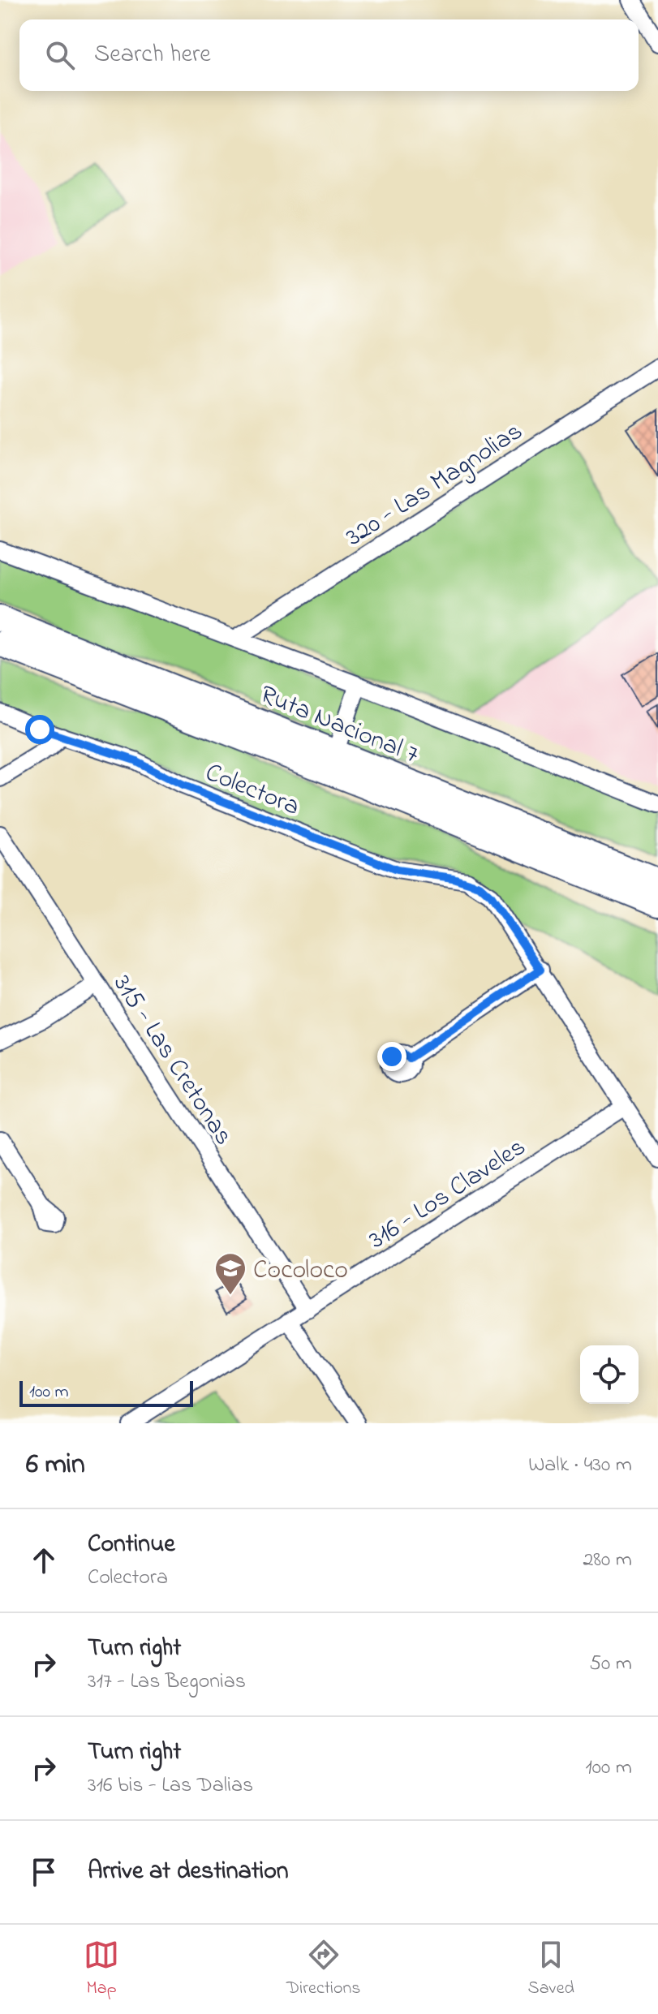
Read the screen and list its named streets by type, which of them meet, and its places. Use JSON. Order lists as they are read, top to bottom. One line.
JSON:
{"streets":{"highway":["Ruta Nacional 7"],"street":["320 - Las Magnolias","Colectora","315 - Las Cretonas","316 - Los Claveles"]},"crossings":[["315 - Las Cretonas","316 - Los Claveles"]],"places":{"school or university":["Cocoloco"]},"scale_bar":"100 m","page":{"search":"Search here","scale":"100 m","heading":["6 min","Walk · 430 m"],"list":[["Continue","Colectora","280 m"],["Turn right","317 - Las Begonias","50 m"],["Turn right","316 bis - Las Dalias","100 m"],"Arrive at destination"],"nav":["Map","Directions","Saved"]}}
